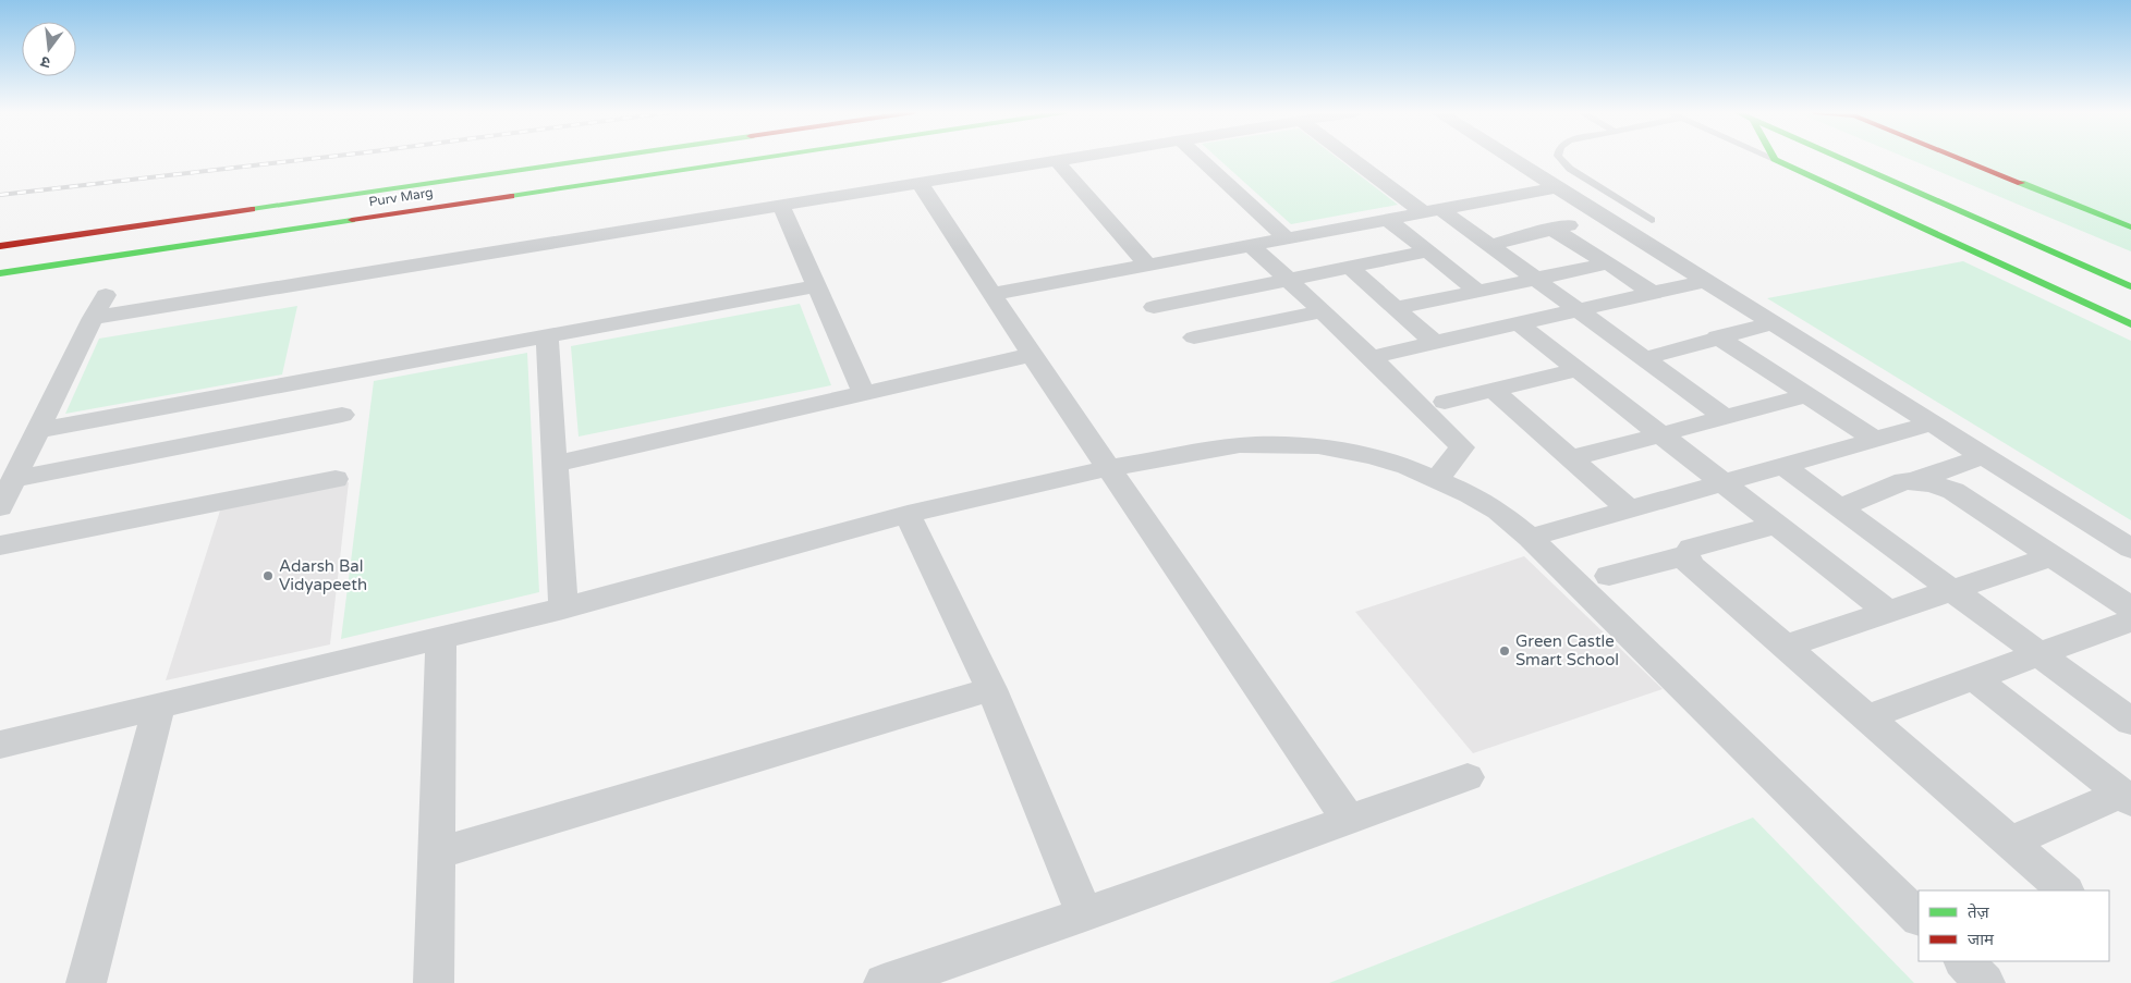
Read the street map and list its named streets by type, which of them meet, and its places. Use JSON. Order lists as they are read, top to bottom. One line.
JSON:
{"streets":{"main road":["Purv Marg"]},"places":["Adarsh Bal Vidyapeeth","Green Castle Smart School"],"legend":["तेज़","जाम"],"north":"bottom"}
